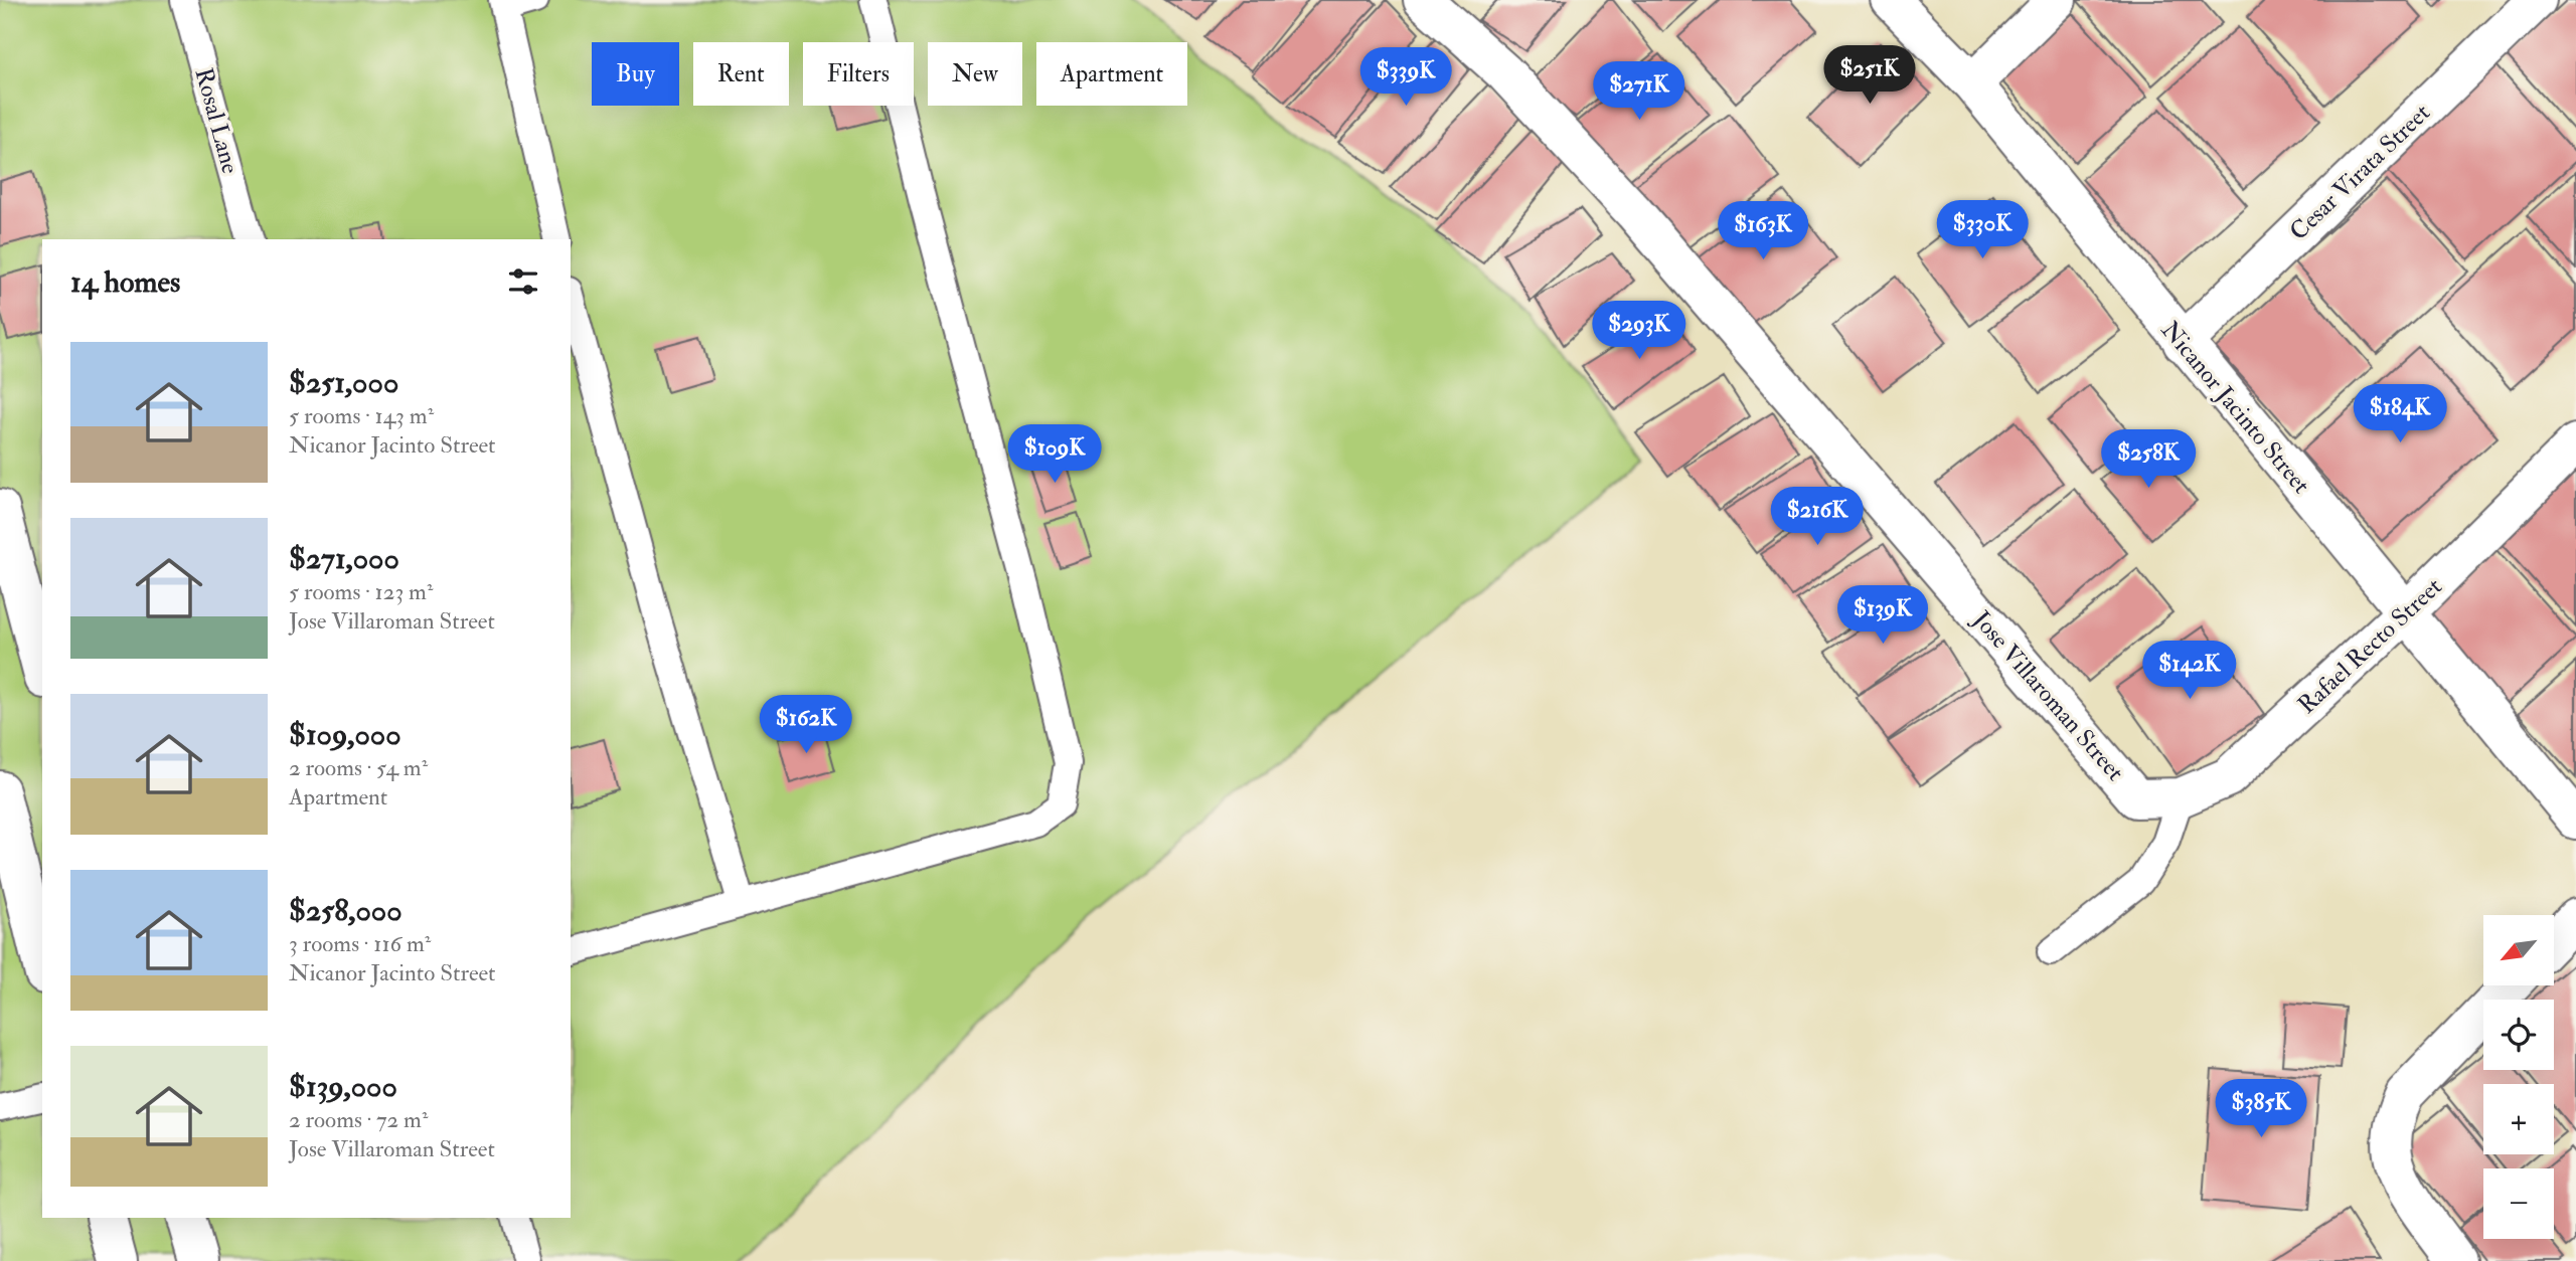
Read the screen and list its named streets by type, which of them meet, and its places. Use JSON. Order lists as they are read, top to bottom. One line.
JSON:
{"streets":{"street":["Cesar Virata Street","Nicanor Jacinto Street","Rafael Recto Street","Jose Villaroman Street"],"lane":["Rosal Lane"]},"crossings":[["Cesar Virata Street","Nicanor Jacinto Street"],["Nicanor Jacinto Street","Rafael Recto Street"],["Rafael Recto Street","Jose Villaroman Street"]],"north":"bottom left","page":{"chip":["Buy","Rent","Filters","New","Apartment"],"price":["$251K","$339K","$271K","$330K","$163K","$293K","$184K","$109K","$258K","$216K","$139K","$142K","$162K","$385K"],"heading":"14 homes","list":[{"name":"$251,000","note":"5 rooms · 143 m² · Nicanor Jacinto Street"},{"name":"$271,000","note":"5 rooms · 123 m² · Jose Villaroman Street"},{"name":"$109,000","note":"2 rooms · 54 m² · Apartment"},{"name":"$258,000","note":"3 rooms · 116 m² · Nicanor Jacinto Street"},{"name":"$139,000","note":"2 rooms · 72 m² · Jose Villaroman Street"}],"map_buttons":["+","−"]}}
